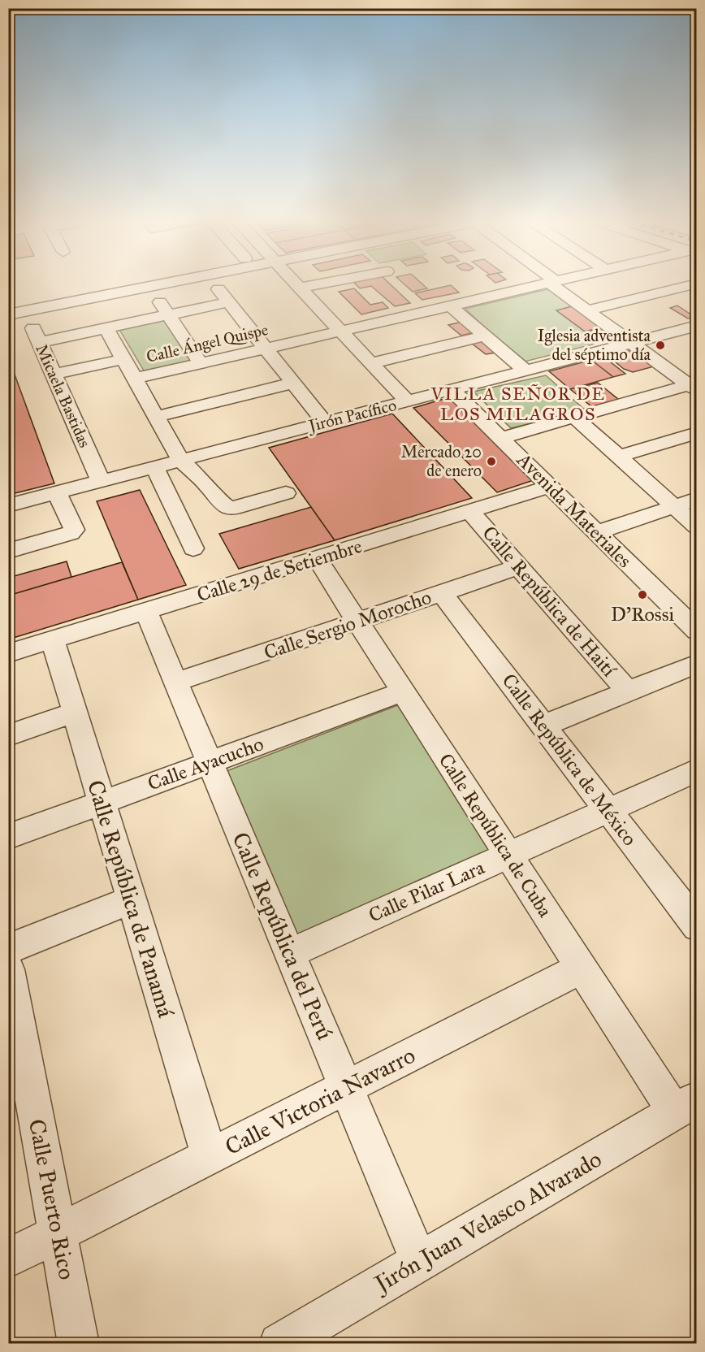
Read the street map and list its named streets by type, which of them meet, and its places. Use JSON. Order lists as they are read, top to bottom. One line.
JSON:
{"streets":{"street":["Calle Ángel Quispe","Micaela Bastidas","Jirón Pacífico","Avenida Materiales","Calle 29 de Setiembre","Calle República de Haití","Calle Sergio Morocho","Calle República de México","Calle Ayacucho","Calle República de Cuba","Calle Pilar Lara","Calle República de Panamá","Calle República del Perú","Calle Victoria Navarro","Calle Puerto Rico","Jirón Juan Velasco Alvarado"]},"crossings":[["Micaela Bastidas","Jirón Pacífico"],["Jirón Pacífico","Avenida Materiales"],["Avenida Materiales","Calle 29 de Setiembre"],["Calle 29 de Setiembre","Calle República de Haití"],["Calle 29 de Setiembre","Calle República de Cuba"],["Calle 29 de Setiembre","Calle República de Panamá"],["Calle 29 de Setiembre","Calle República del Perú"],["Calle República de Haití","Calle Sergio Morocho"],["Calle Sergio Morocho","Calle República de México"],["Calle Sergio Morocho","Calle República de Cuba"],["Calle Sergio Morocho","Calle República del Perú"],["Calle República de México","Calle Pilar Lara"],["Calle Ayacucho","Calle República de Cuba"],["Calle Ayacucho","Calle República de Panamá"],["Calle Ayacucho","Calle República del Perú"],["Calle República de Cuba","Calle Pilar Lara"],["Calle República de Cuba","Calle Victoria Navarro"],["Calle República de Cuba","Jirón Juan Velasco Alvarado"],["Calle Pilar Lara","Calle República del Perú"],["Calle República de Panamá","Calle Victoria Navarro"],["Calle República del Perú","Calle Victoria Navarro"],["Calle República del Perú","Jirón Juan Velasco Alvarado"],["Calle Victoria Navarro","Calle Puerto Rico"]],"districts":["VILLA SEÑOR DE LOS MILAGROS"],"places":["Iglesia adventista del séptimo día","Mercado 20 de enero","D'Rossi"]}
